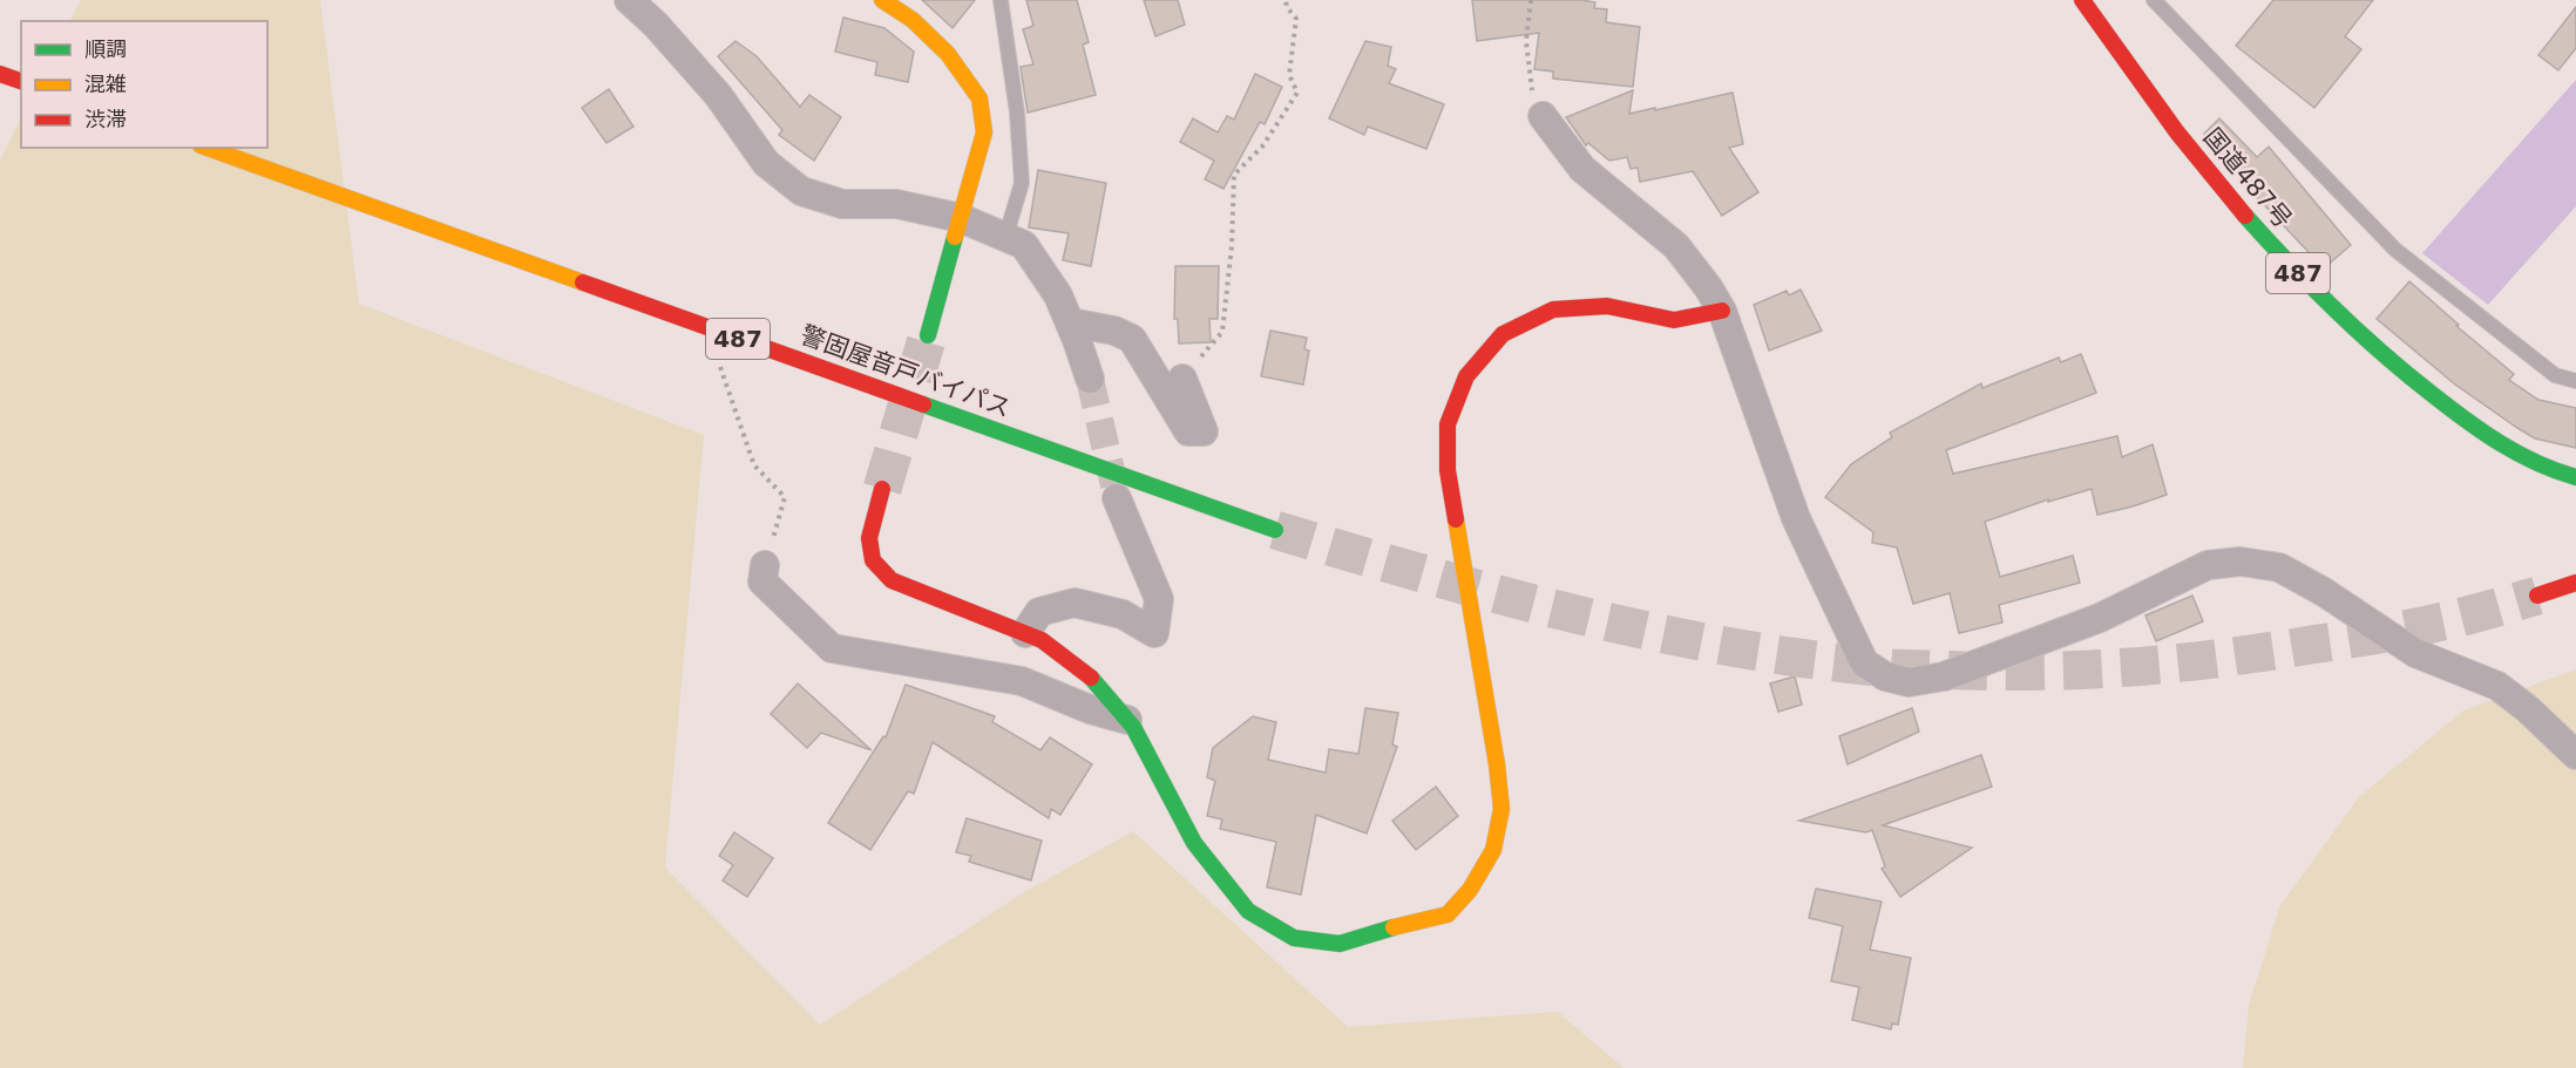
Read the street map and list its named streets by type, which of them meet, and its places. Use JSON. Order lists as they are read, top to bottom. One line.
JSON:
{"streets":{"main road":["国道487号","487","警固屋音戸バイパス"]},"legend":["順調","混雑","渋滞"]}
